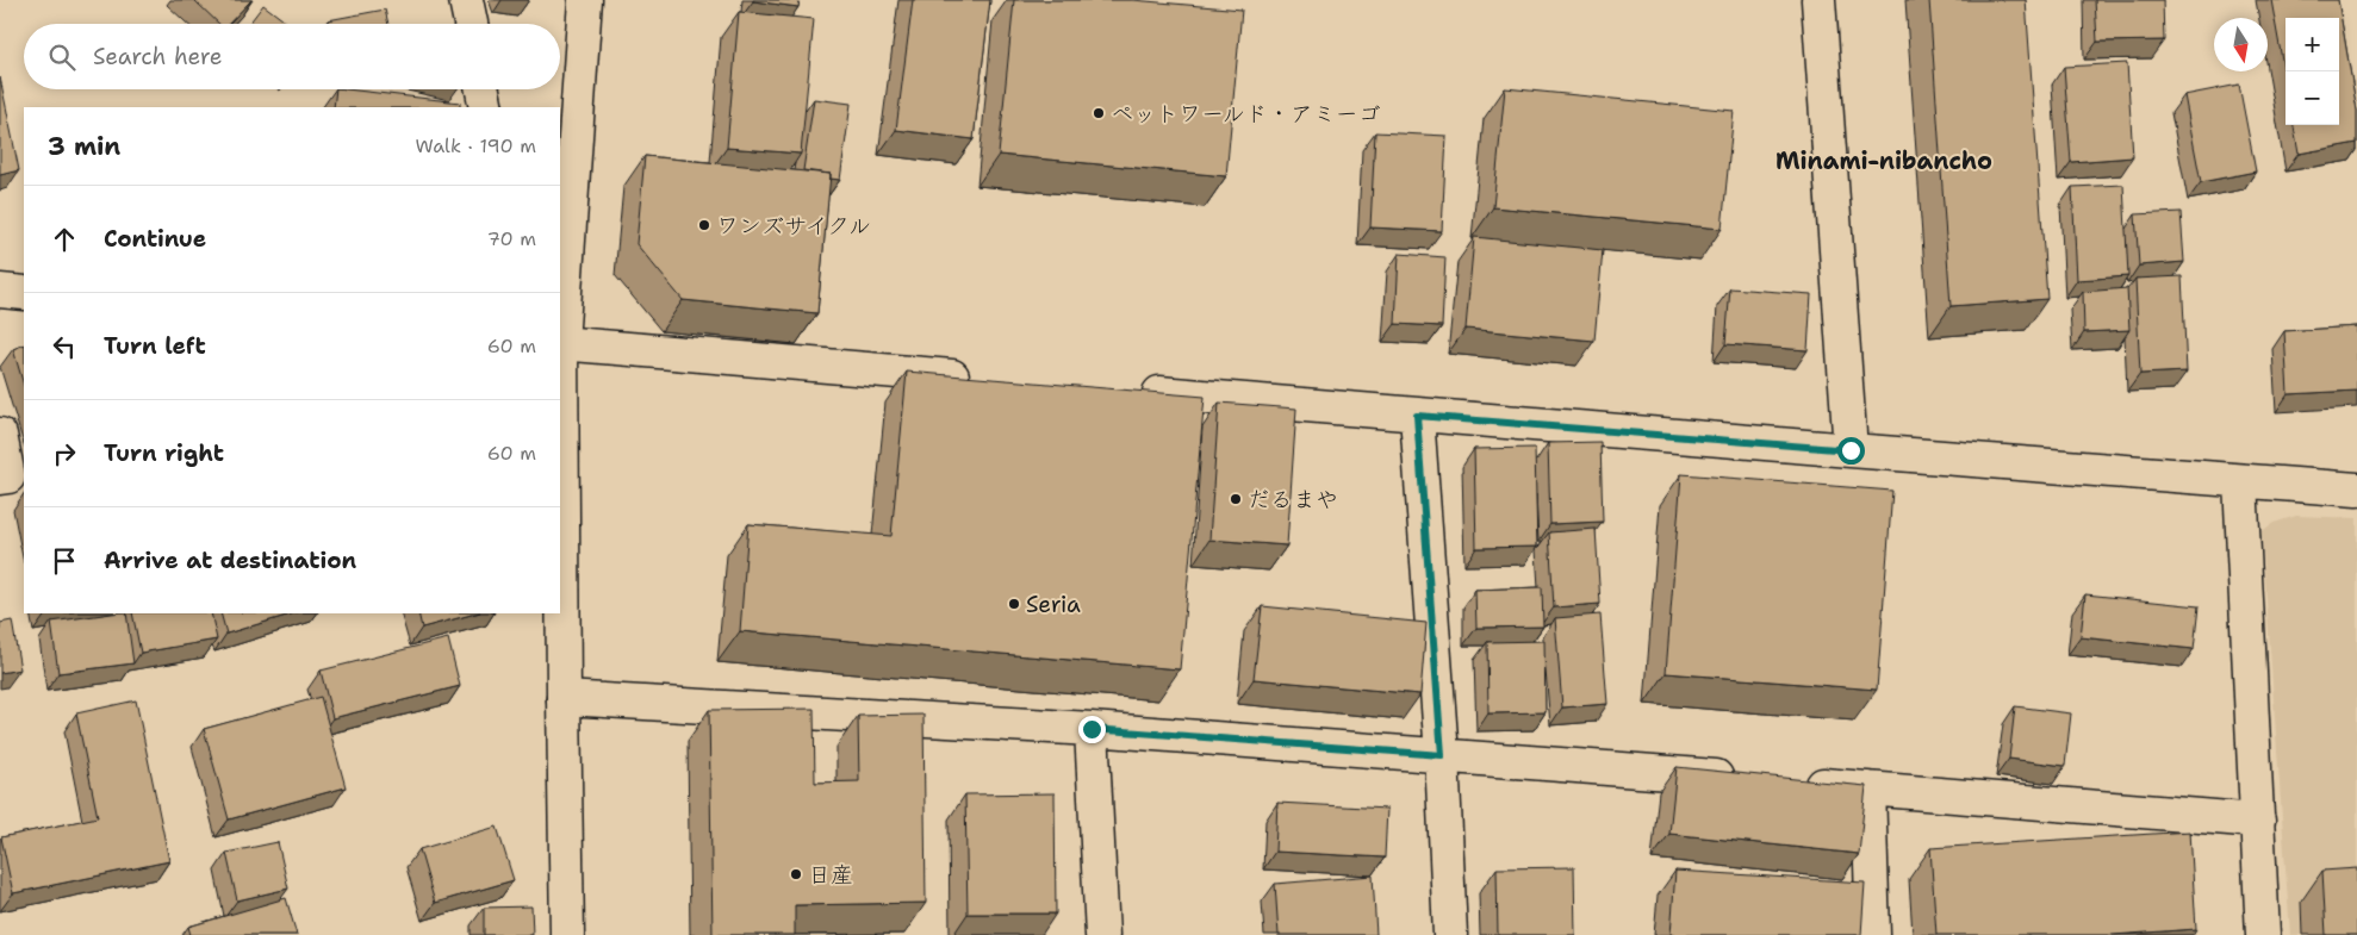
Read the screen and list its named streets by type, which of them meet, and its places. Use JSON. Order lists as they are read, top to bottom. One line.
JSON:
{"districts":["Minami-nibancho"],"places":["ペットワールド・アミーゴ","ワンズサイクル","だるまや","Seria","日産"],"north":"bottom","page":{"map_buttons":["+","−"],"search":"Search here","heading":["3 min","Walk · 190 m"],"list":[["Continue","70 m"],["Turn left","60 m"],["Turn right","60 m"],"Arrive at destination"]}}
